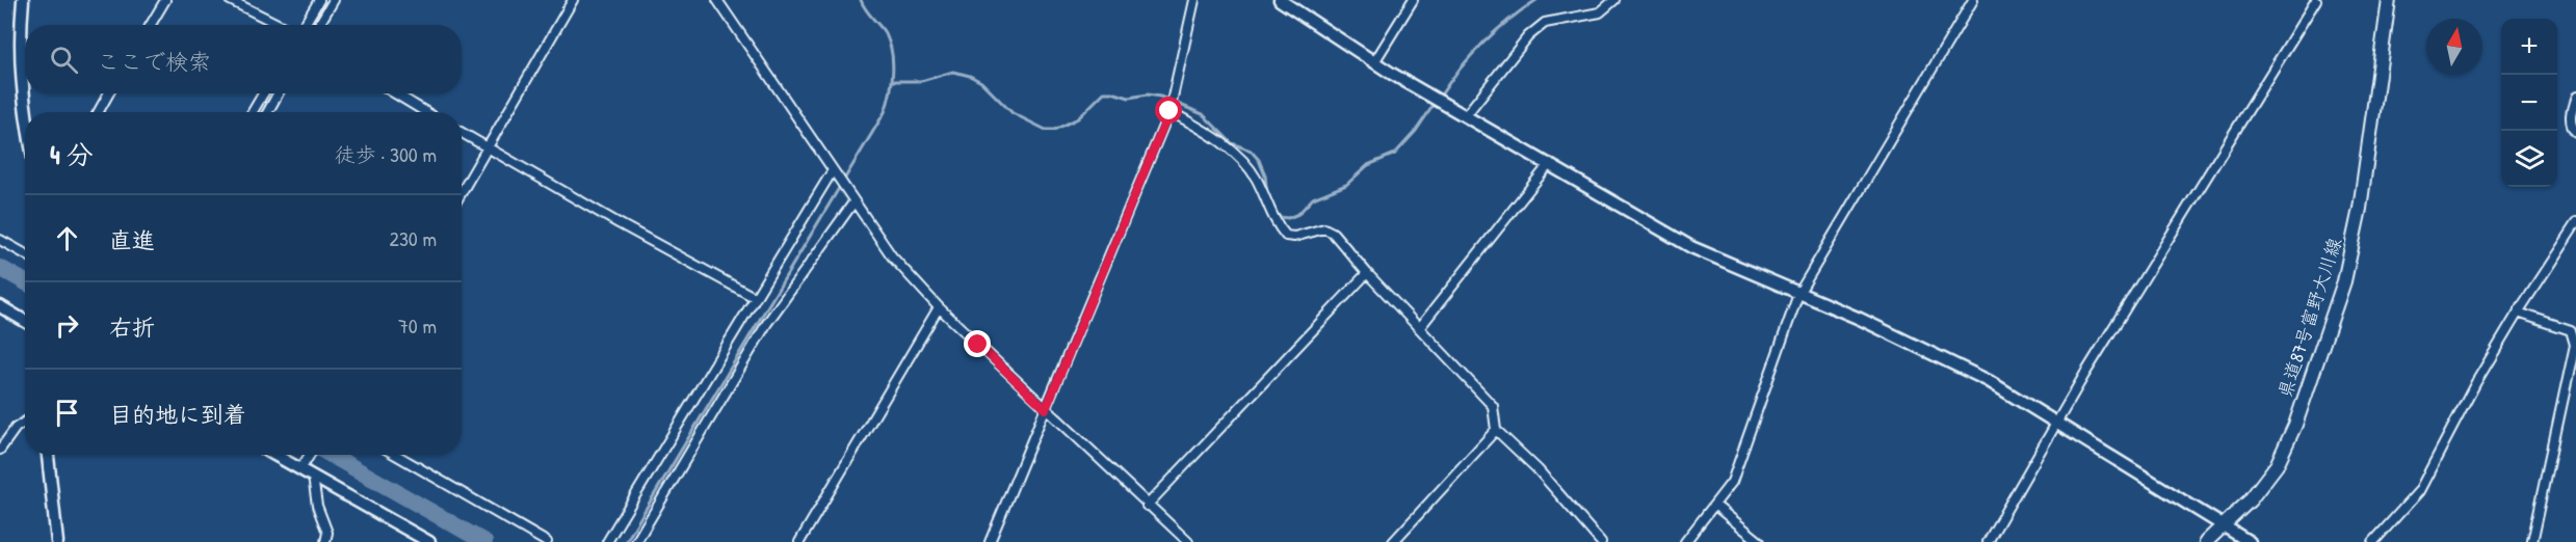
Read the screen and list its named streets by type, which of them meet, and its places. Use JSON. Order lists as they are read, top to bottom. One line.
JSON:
{"streets":{"main road":["県道87号富野大川線"]},"north":"top","page":{"map_buttons":["+","−"],"search":"ここで検索","heading":["4 分","徒歩 · 300 m"],"list":[["直進","230 m"],["右折","70 m"],"目的地に到着"]}}
